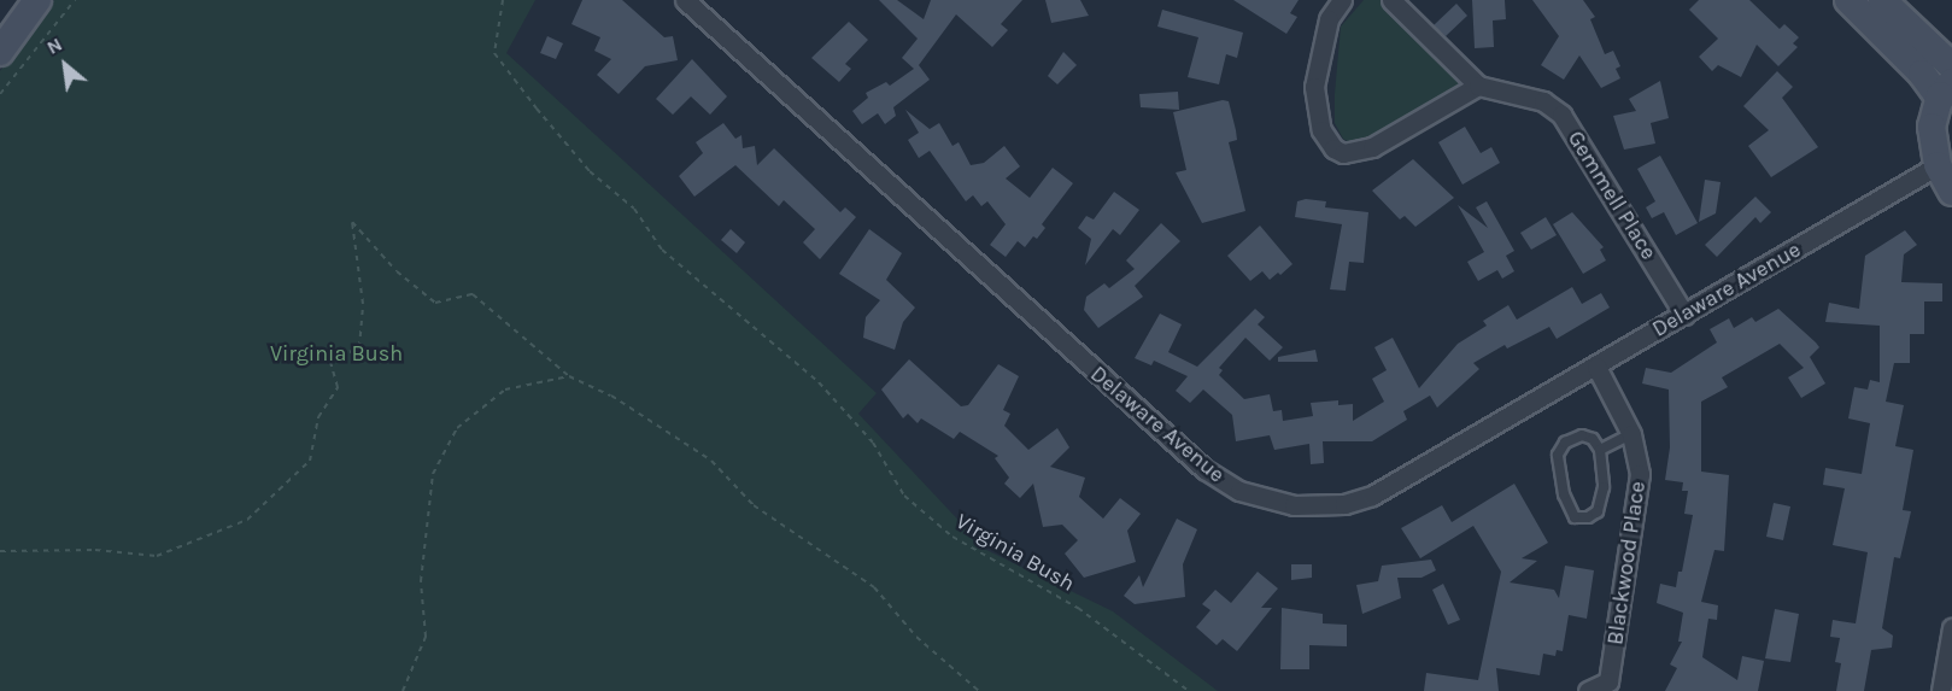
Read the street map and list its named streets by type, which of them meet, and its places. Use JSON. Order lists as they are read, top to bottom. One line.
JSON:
{"streets":{"street":["Gemmell Place","Delaware Avenue","Blackwood Place"],"path":["Virginia Bush"]},"crossings":[["Gemmell Place","Delaware Avenue"],["Delaware Avenue","Blackwood Place"]],"parks":["Virginia Bush"],"north":"top left"}
